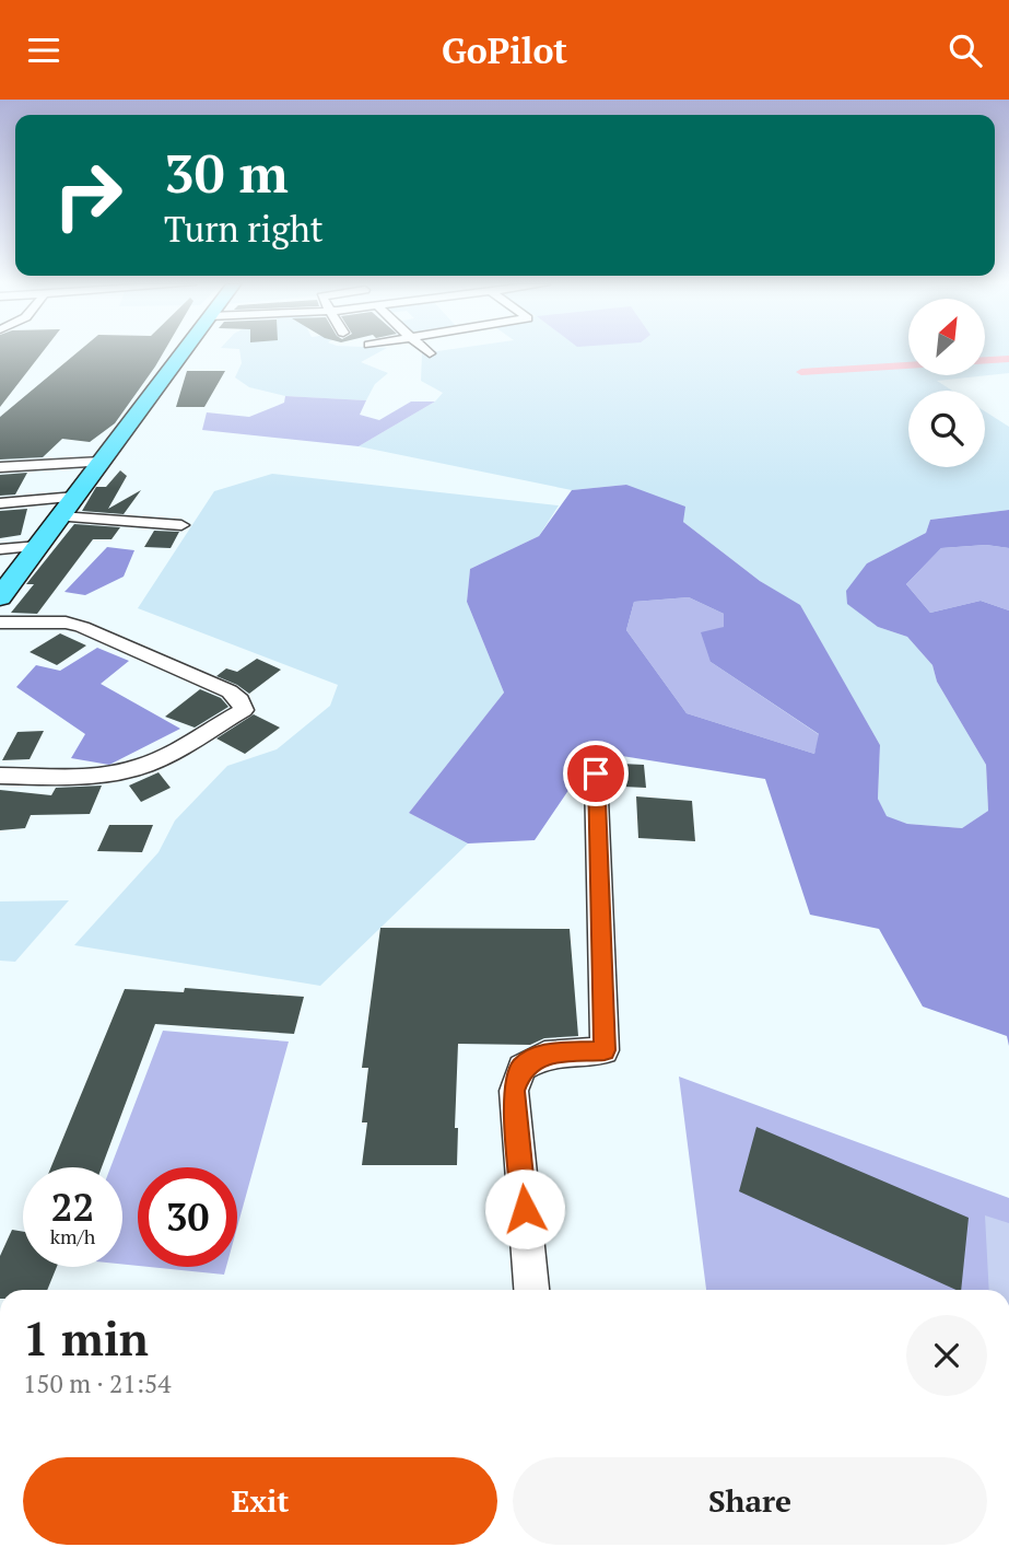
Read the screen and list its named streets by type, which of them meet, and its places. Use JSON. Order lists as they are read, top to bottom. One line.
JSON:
{"north":"top right","page":{"header":"GoPilot","turn":["30 m","Turn right"],"speed":"22 km/h","limit":"30","heading":["1 min","150 m · 21:54"],"buttons":["Exit","Share"]}}
